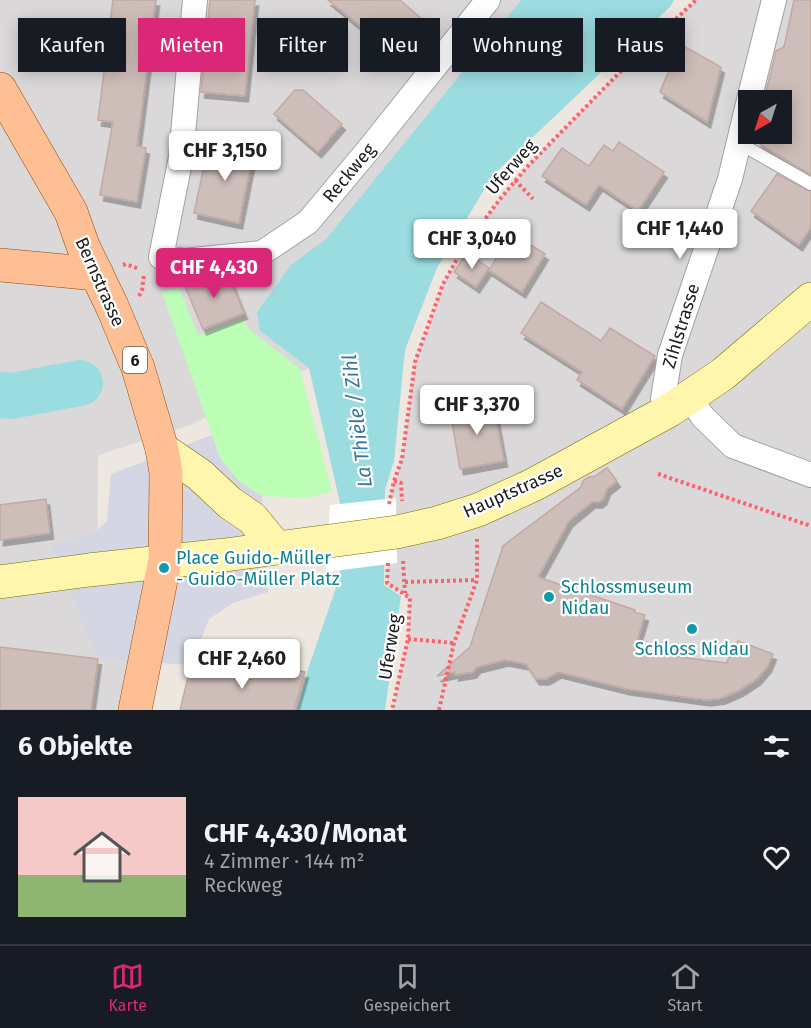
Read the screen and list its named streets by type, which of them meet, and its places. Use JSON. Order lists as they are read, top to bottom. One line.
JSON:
{"streets":{"main road":["Bernstrasse","6","Hauptstrasse"],"street":["Reckweg","Zihlstrasse"],"path":["Uferweg"]},"crossings":[["Bernstrasse","6"],["Bernstrasse","Hauptstrasse"],["Zihlstrasse","Hauptstrasse"],["6","Hauptstrasse"]],"water":["La Thièle / Zihl"],"places":["Place Guido-Müller - Guido-Müller Platz","Schlossmuseum Nidau","Schloss Nidau"],"north":"bottom left","page":{"chip":["Kaufen","Mieten","Filter","Neu","Wohnung","Haus"],"price":["CHF 3,150","CHF 1,440","CHF 3,040","CHF 4,430","CHF 3,370","CHF 2,460"],"heading":"6 Objekte","list":[{"name":"CHF 4,430/Monat","note":"4 Zimmer · 144 m² · Reckweg"}],"tabs":["Karte","Gespeichert","Start"]}}
